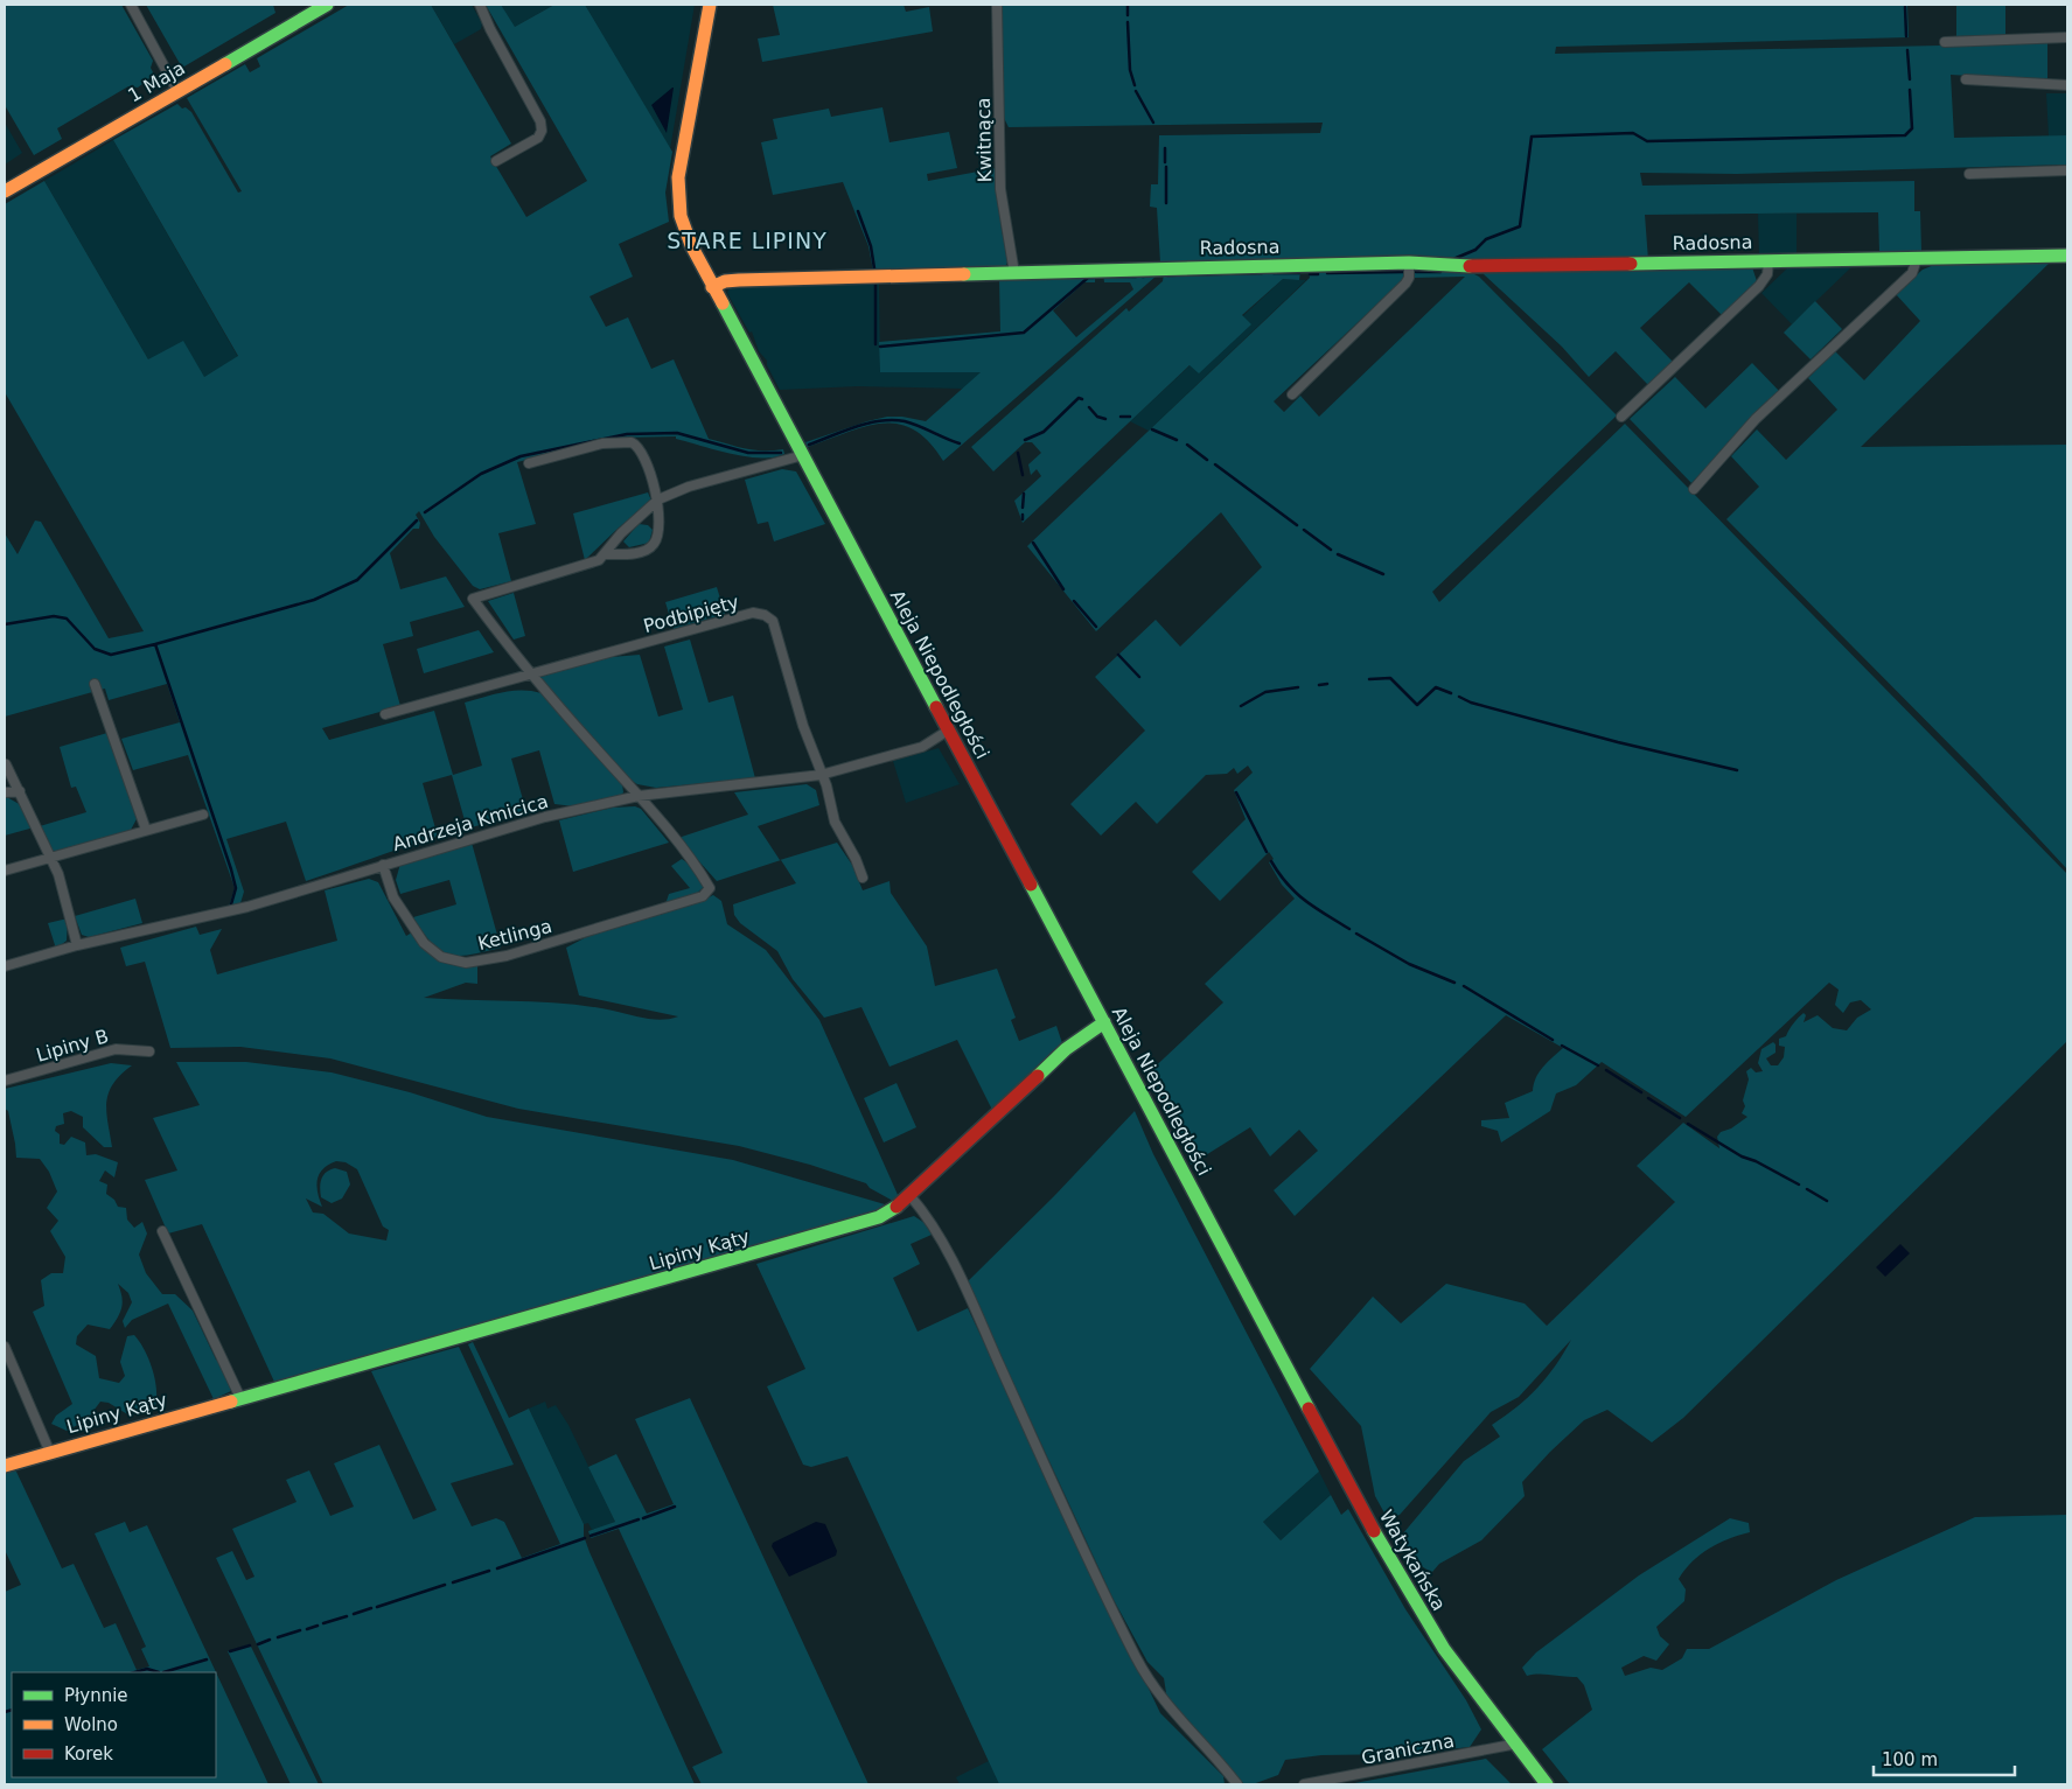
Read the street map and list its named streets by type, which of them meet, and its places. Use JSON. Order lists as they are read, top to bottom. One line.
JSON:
{"streets":{"street":["1 Maja","Kwitnąca","Radosna","Podbipięty","Aleja Niepodległości","Andrzeja Kmicica","Ketlinga","Lipiny B","Lipiny Kąty","Watykańska","Graniczna"]},"crossings":[["Kwitnąca","Radosna"],["Radosna","Aleja Niepodległości"],["Podbipięty","Andrzeja Kmicica"],["Aleja Niepodległości","Andrzeja Kmicica"],["Aleja Niepodległości","Lipiny Kąty"],["Aleja Niepodległości","Watykańska"],["Andrzeja Kmicica","Ketlinga"],["Watykańska","Graniczna"]],"districts":["STARE LIPINY"],"legend":["Płynnie","Wolno","Korek"],"scale_bar":"100 m"}
